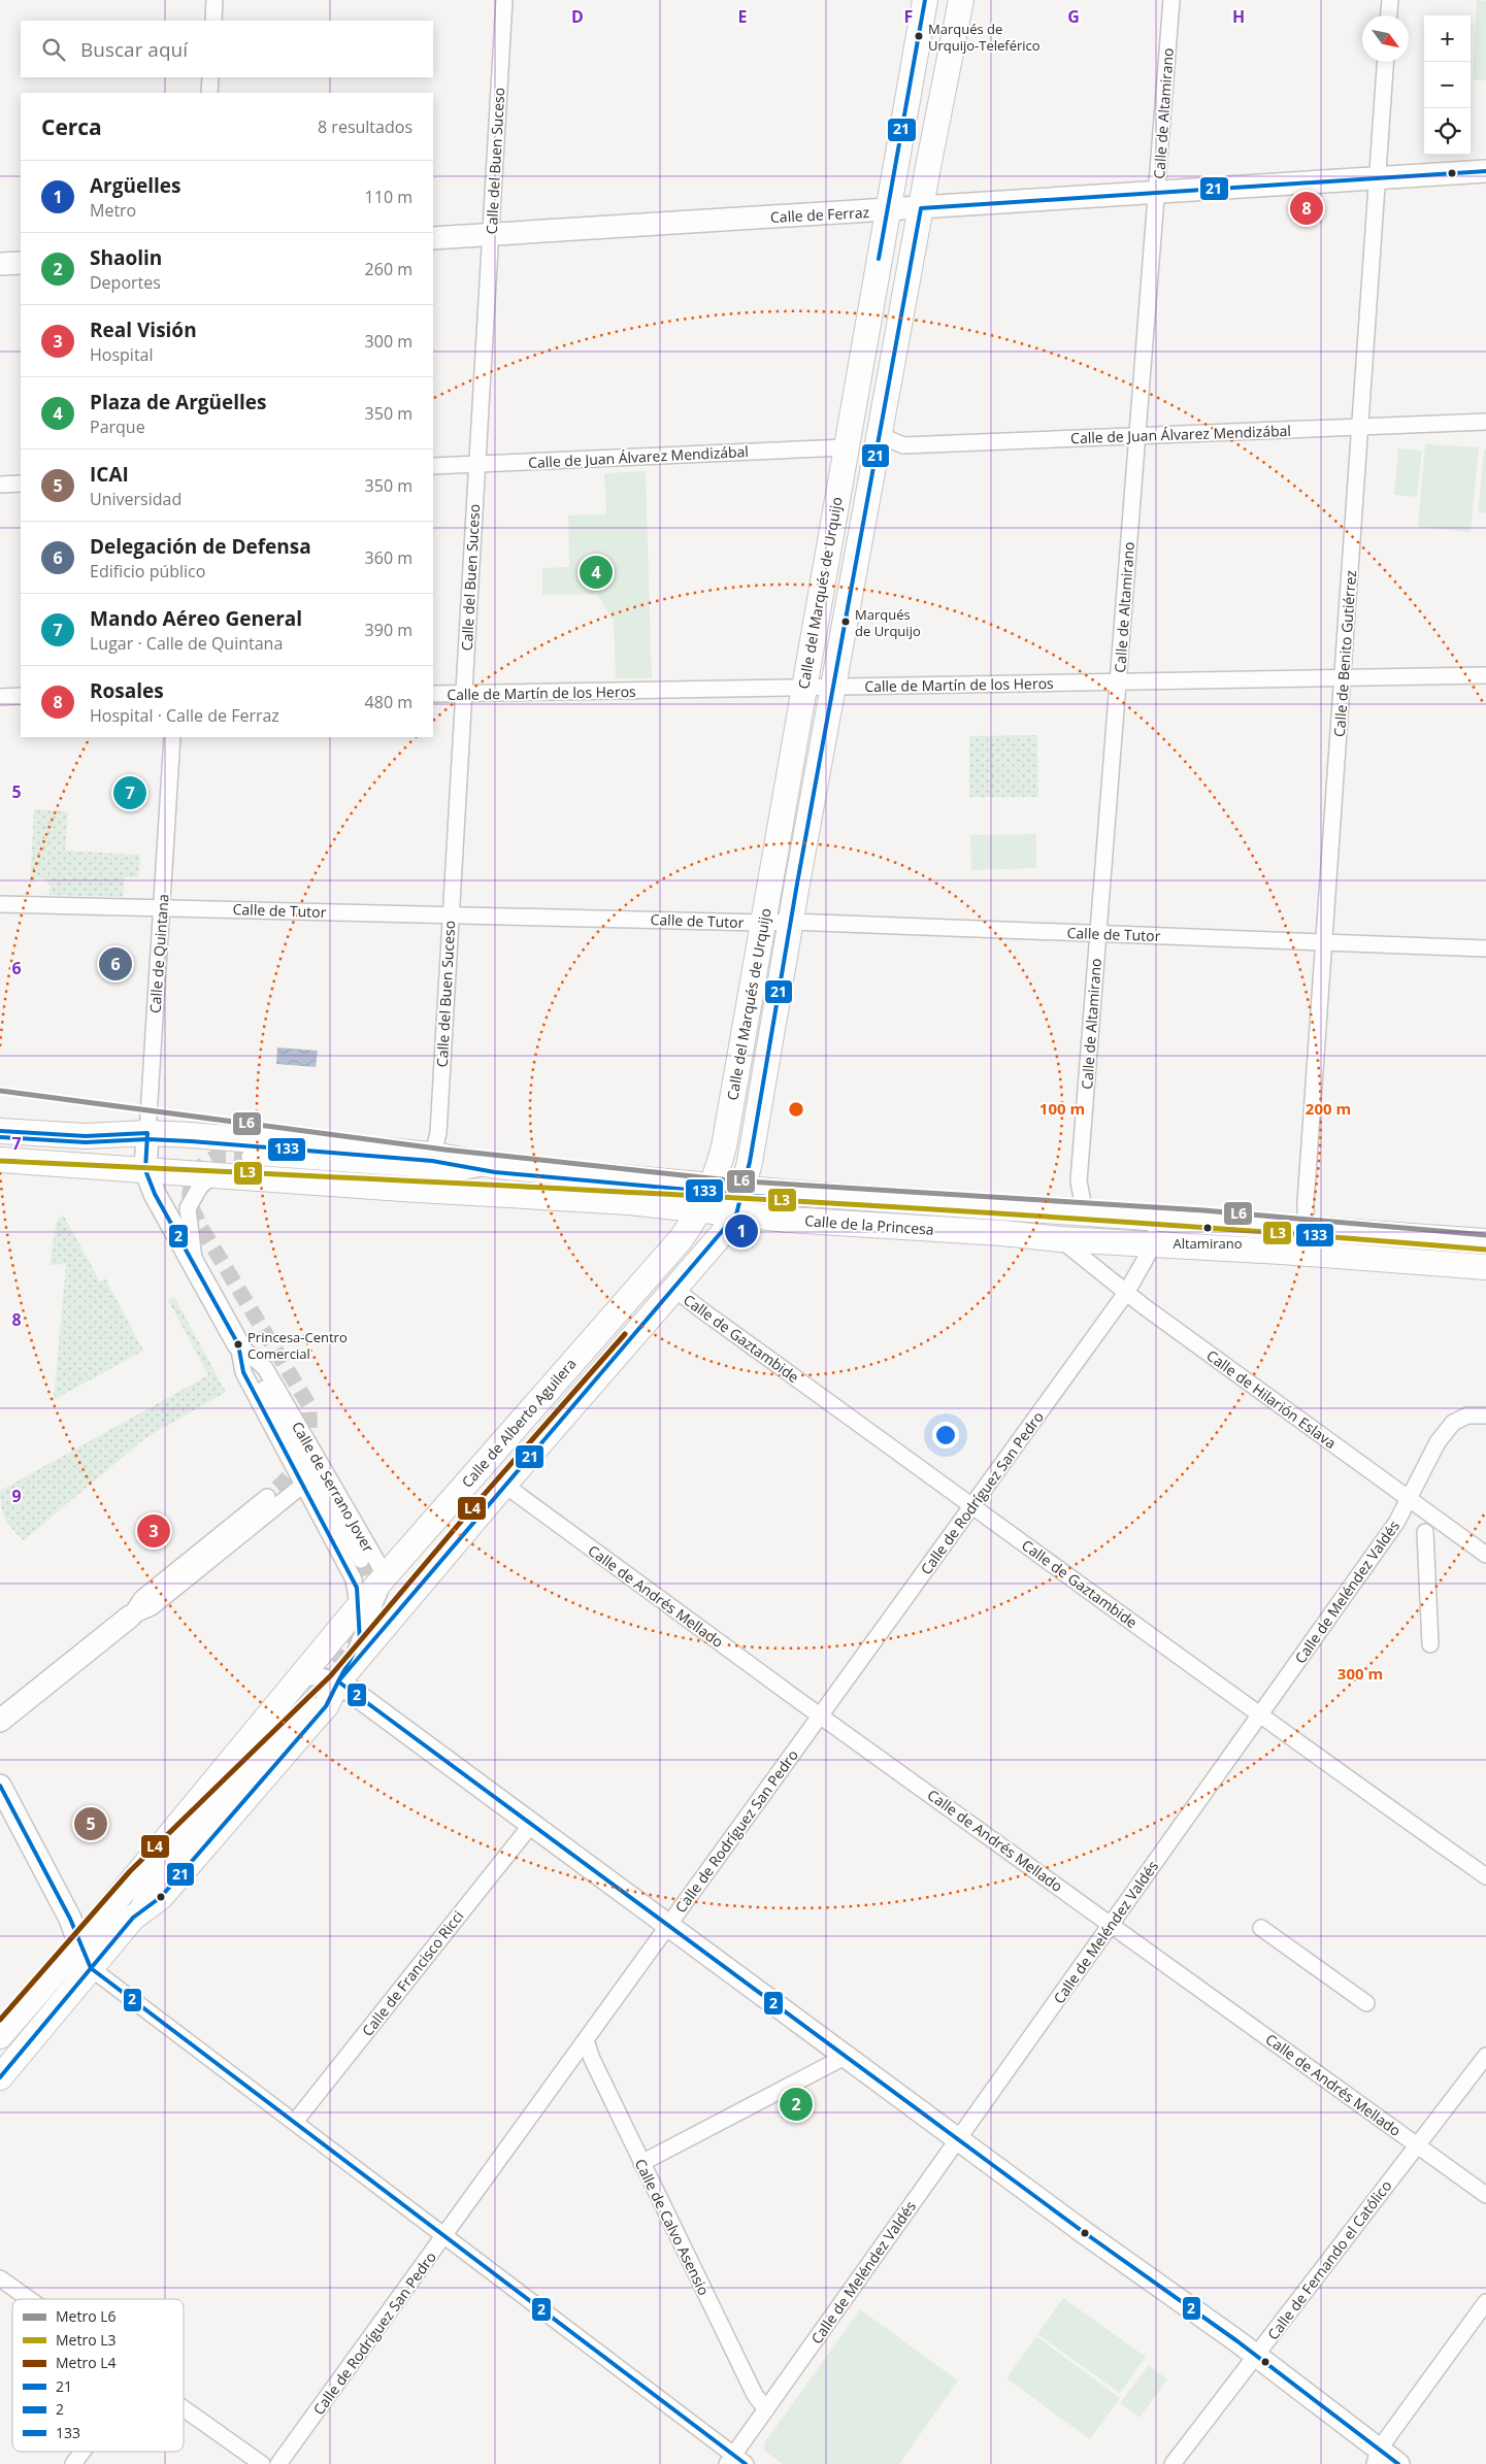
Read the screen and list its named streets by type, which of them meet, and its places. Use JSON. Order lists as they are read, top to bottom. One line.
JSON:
{"streets":{"main road":["Calle del Marqués de Urquijo","Calle de la Princesa","Calle de Alberto Aguilera"],"street":["Calle de Altamirano","Calle del Buen Suceso","Calle de Ferraz","Calle de Juan Álvarez Mendizábal","Calle de Benito Gutiérrez","Calle de Martín de los Heros","Calle de Tutor","Calle de Quintana","Calle de Gaztambide","Calle de Hilarión Eslava","Calle de Serrano Jover","Calle de Rodríguez San Pedro","Calle de Meléndez Valdés","Calle de Andrés Mellado","Calle de Francisco Ricci","Calle de Calvo Asensio","Calle de Fernando el Católico"]},"crossings":[["Calle de Altamirano","Calle de Ferraz"],["Calle de Altamirano","Calle de Juan Álvarez Mendizábal"],["Calle de Altamirano","Calle de Martín de los Heros"],["Calle de Altamirano","Calle de Tutor"],["Calle de Altamirano","Calle de la Princesa"],["Calle del Buen Suceso","Calle de Ferraz"],["Calle del Buen Suceso","Calle de Juan Álvarez Mendizábal"],["Calle del Buen Suceso","Calle de Martín de los Heros"],["Calle del Buen Suceso","Calle de Tutor"],["Calle del Buen Suceso","Calle de la Princesa"],["Calle de Ferraz","Calle del Marqués de Urquijo"],["Calle de Ferraz","Calle de Benito Gutiérrez"],["Calle de Juan Álvarez Mendizábal","Calle del Marqués de Urquijo"],["Calle de Juan Álvarez Mendizábal","Calle de Benito Gutiérrez"],["Calle del Marqués de Urquijo","Calle de Martín de los Heros"],["Calle del Marqués de Urquijo","Calle de Tutor"],["Calle del Marqués de Urquijo","Calle de la Princesa"],["Calle del Marqués de Urquijo","Calle de Alberto Aguilera"],["Calle de Benito Gutiérrez","Calle de Martín de los Heros"],["Calle de Benito Gutiérrez","Calle de Tutor"],["Calle de Benito Gutiérrez","Calle de la Princesa"],["Calle de Tutor","Calle de Quintana"],["Calle de Quintana","Calle de la Princesa"],["Calle de Quintana","Calle de Serrano Jover"],["Calle de la Princesa","Calle de Hilarión Eslava"],["Calle de la Princesa","Calle de Alberto Aguilera"],["Calle de la Princesa","Calle de Serrano Jover"],["Calle de la Princesa","Calle de Rodríguez San Pedro"],["Calle de Gaztambide","Calle de Rodríguez San Pedro"],["Calle de Gaztambide","Calle de Meléndez Valdés"],["Calle de Hilarión Eslava","Calle de Rodríguez San Pedro"],["Calle de Hilarión Eslava","Calle de Meléndez Valdés"],["Calle de Alberto Aguilera","Calle de Serrano Jover"],["Calle de Rodríguez San Pedro","Calle de Andrés Mellado"],["Calle de Rodríguez San Pedro","Calle de Calvo Asensio"],["Calle de Meléndez Valdés","Calle de Andrés Mellado"],["Calle de Meléndez Valdés","Calle de Calvo Asensio"],["Calle de Andrés Mellado","Calle de Fernando el Católico"]],"places":["Marqués de Urquijo-Teleférico","Marqués de Urquijo","Altamirano","Princesa-Centro Comercial"],"lines":["transit line 21","metro line L6","transit line 2","transit line 133","metro line L3","metro line L4"],"legend":["Metro L6","Metro L3","Metro L4","21","2","133"],"north":"bottom right","page":{"map_buttons":["+","−"],"search":"Buscar aquí","heading":["Cerca","8 resultados"],"list":[{"mark":"1","name":"Argüelles","note":"Metro","value":"110 m"},{"mark":"2","name":"Shaolin","note":"Deportes","value":"260 m"},{"mark":"3","name":"Real Visión","note":"Hospital","value":"300 m"},{"mark":"4","name":"Plaza de Argüelles","note":"Parque","value":"350 m"},{"mark":"5","name":"ICAI","note":"Universidad","value":"350 m"},{"mark":"6","name":"Delegación de Defensa","note":"Edificio público","value":"360 m"},{"mark":"7","name":"Mando Aéreo General","note":"Lugar · Calle de Quintana","value":"390 m"},{"mark":"8","name":"Rosales","note":"Hospital · Calle de Ferraz","value":"480 m"}],"pins":["8","4","7","6","1","3","5","2"]},"grid":{"columns":["D","E","F","G","H"],"rows":["5","6","7","8","9"]},"rings":["100 m","200 m","300 m"]}
